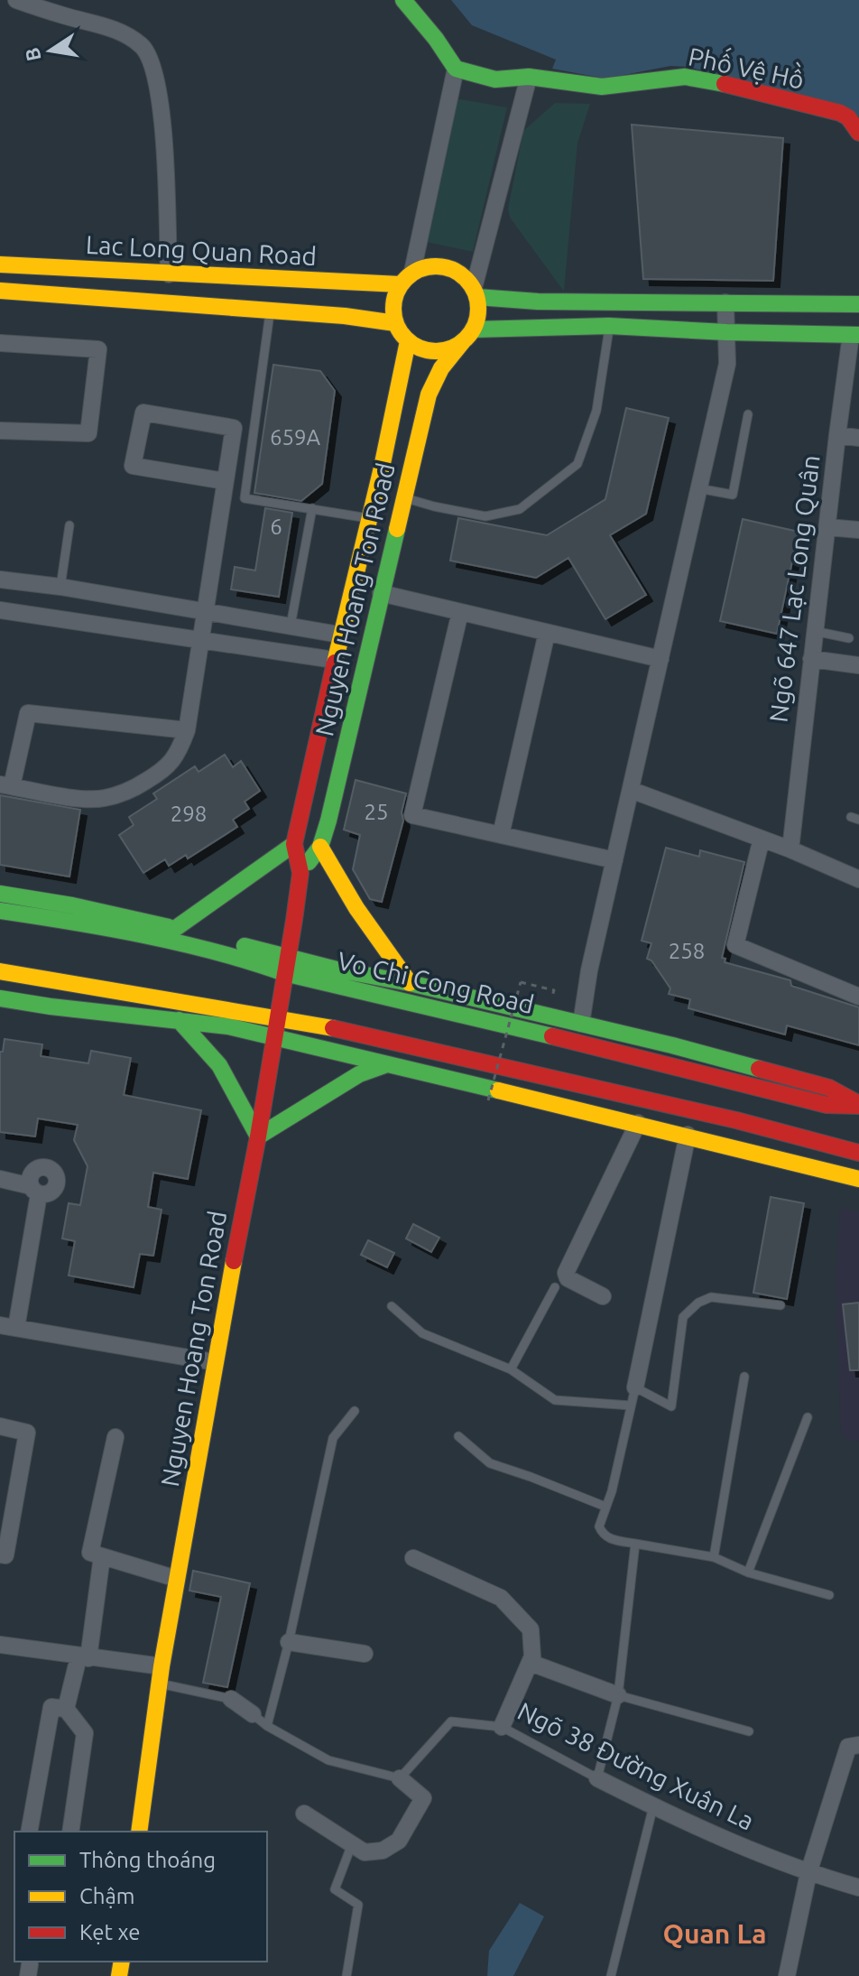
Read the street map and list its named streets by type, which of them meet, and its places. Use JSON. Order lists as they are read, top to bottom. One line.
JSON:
{"streets":{"main road":["Phố Vệ Hồ","Lac Long Quan Road","Nguyen Hoang Ton Road","Vo Chi Cong Road"],"street":["Ngõ 647 Lạc Long Quân","Ngõ 38 Đường Xuân La"]},"crossings":[["Lac Long Quan Road","Nguyen Hoang Ton Road"],["Nguyen Hoang Ton Road","Vo Chi Cong Road"]],"districts":["Quan La"],"house_numbers":["659A","6","25","298","258"],"legend":["Thông thoáng","Chậm","Kẹt xe"],"north":"left"}
